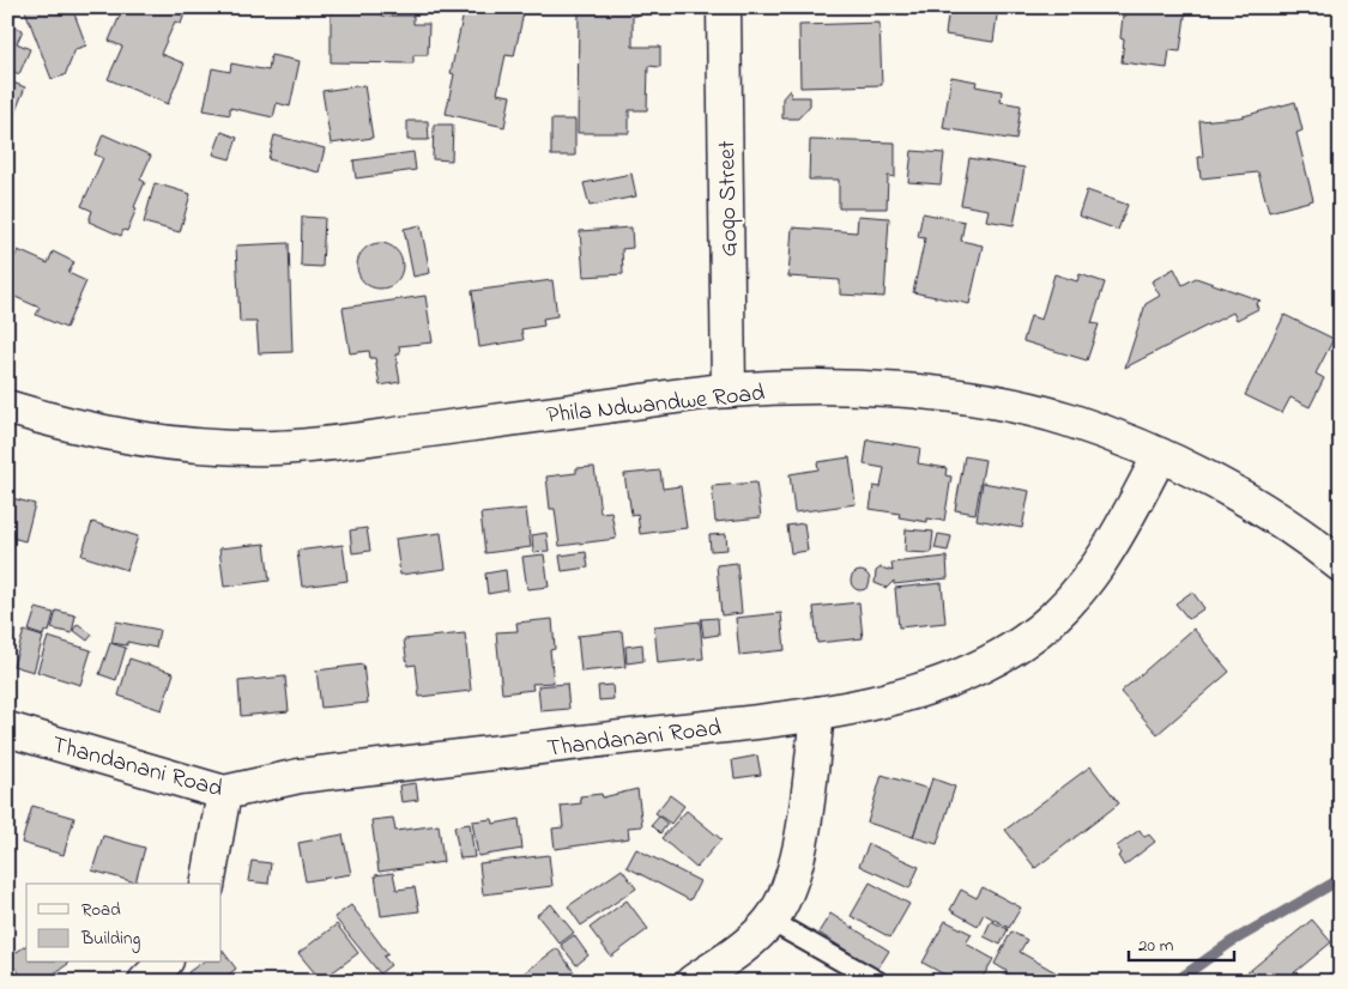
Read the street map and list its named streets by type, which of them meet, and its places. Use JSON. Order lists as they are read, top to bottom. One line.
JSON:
{"streets":{"street":["Goqo Street","Phila Ndwandwe Road","Thandanani Road"]},"crossings":[["Goqo Street","Phila Ndwandwe Road"],["Phila Ndwandwe Road","Thandanani Road"]],"legend":["Road","Building"],"scale_bar":"20 m"}
